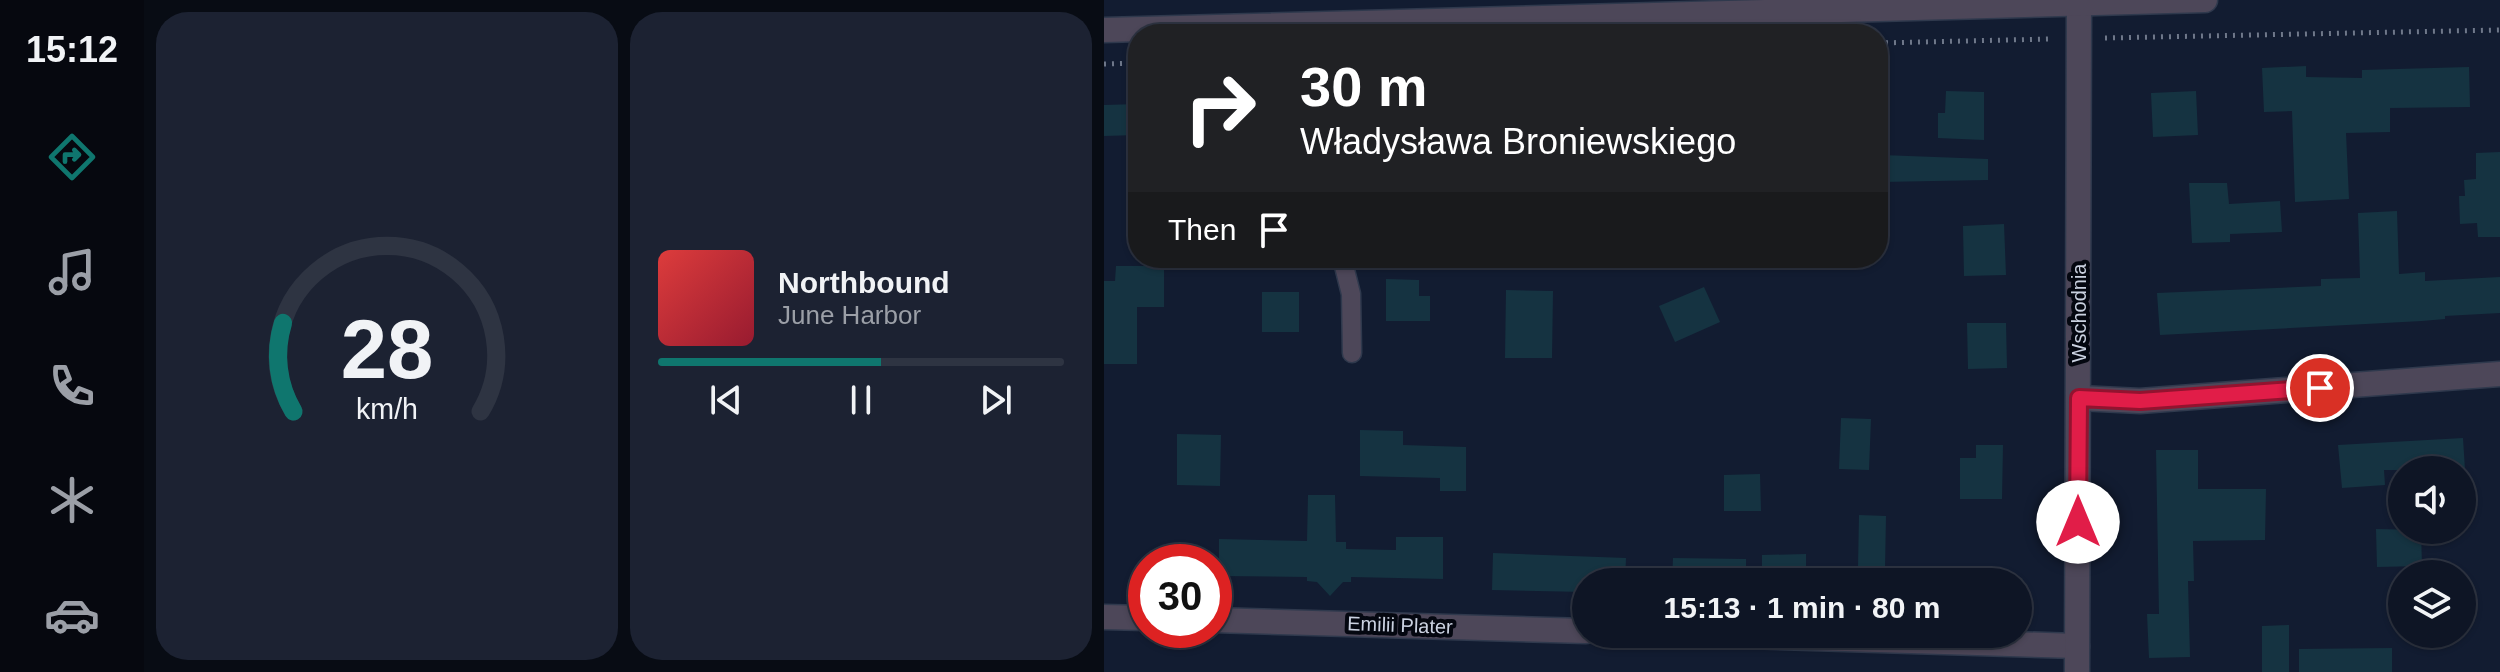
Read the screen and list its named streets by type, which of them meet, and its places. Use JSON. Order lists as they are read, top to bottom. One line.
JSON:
{"streets":{"street":["Wschodnia","Emilii Plater"]},"page":{"tabs":"15:12","turn":["30 m","Władysława Broniewskiego"],"then":"Then","song":["Northbound","June Harbor"],"limit":"30","trip":"15:13 · 1 min · 80 m","gauge":["28","km/h"]}}
